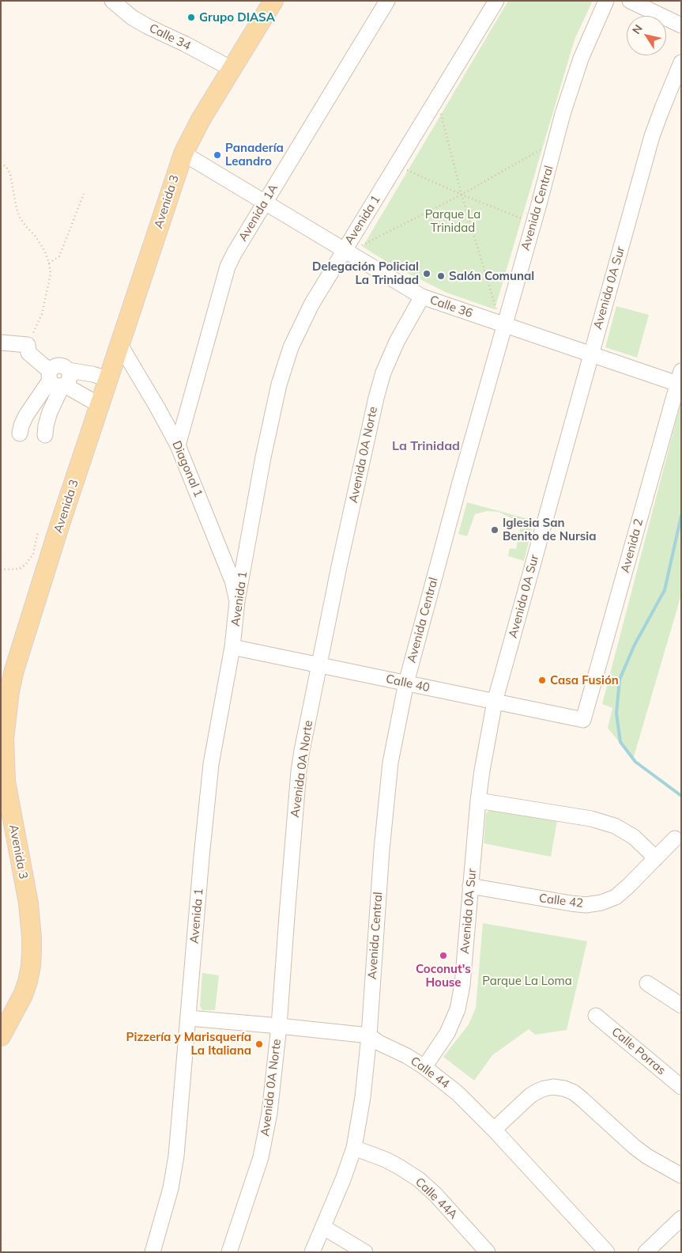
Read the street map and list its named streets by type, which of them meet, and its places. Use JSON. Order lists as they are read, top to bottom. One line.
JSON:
{"streets":{"main road":["Avenida 3"],"street":["Calle 34","Avenida Central","Avenida 1A","Avenida 1","Avenida 0A Sur","Calle 36","Avenida 0A Norte","Diagonal 1","Avenida 2","Calle 40","Calle 42","Calle Porras","Calle 44","Calle 44A"]},"crossings":[["Calle 34","Avenida 3"],["Avenida 3","Calle 36"],["Avenida 3","Diagonal 1"],["Avenida Central","Calle 36"],["Avenida Central","Calle 40"],["Avenida Central","Calle 44"],["Avenida Central","Calle 44A"],["Avenida 1A","Calle 36"],["Avenida 1A","Diagonal 1"],["Avenida 1","Calle 36"],["Avenida 1","Diagonal 1"],["Avenida 1","Calle 40"],["Avenida 1","Calle 44"],["Avenida 0A Sur","Calle 36"],["Avenida 0A Sur","Calle 40"],["Avenida 0A Sur","Calle 42"],["Avenida 0A Sur","Calle 44"],["Calle 36","Avenida 0A Norte"],["Calle 36","Avenida 2"],["Avenida 0A Norte","Calle 40"],["Avenida 0A Norte","Calle 44"],["Avenida 2","Calle 40"]],"districts":["La Trinidad"],"parks":["Parque La Trinidad","Parque La Loma"],"places":["Grupo DIASA","Panadería Leandro","Delegación Policial La Trinidad","Salón Comunal","Iglesia San Benito de Nursia","Casa Fusión","Coconut's House","Pizzería y Marisquería La Italiana"],"north":"top left"}
